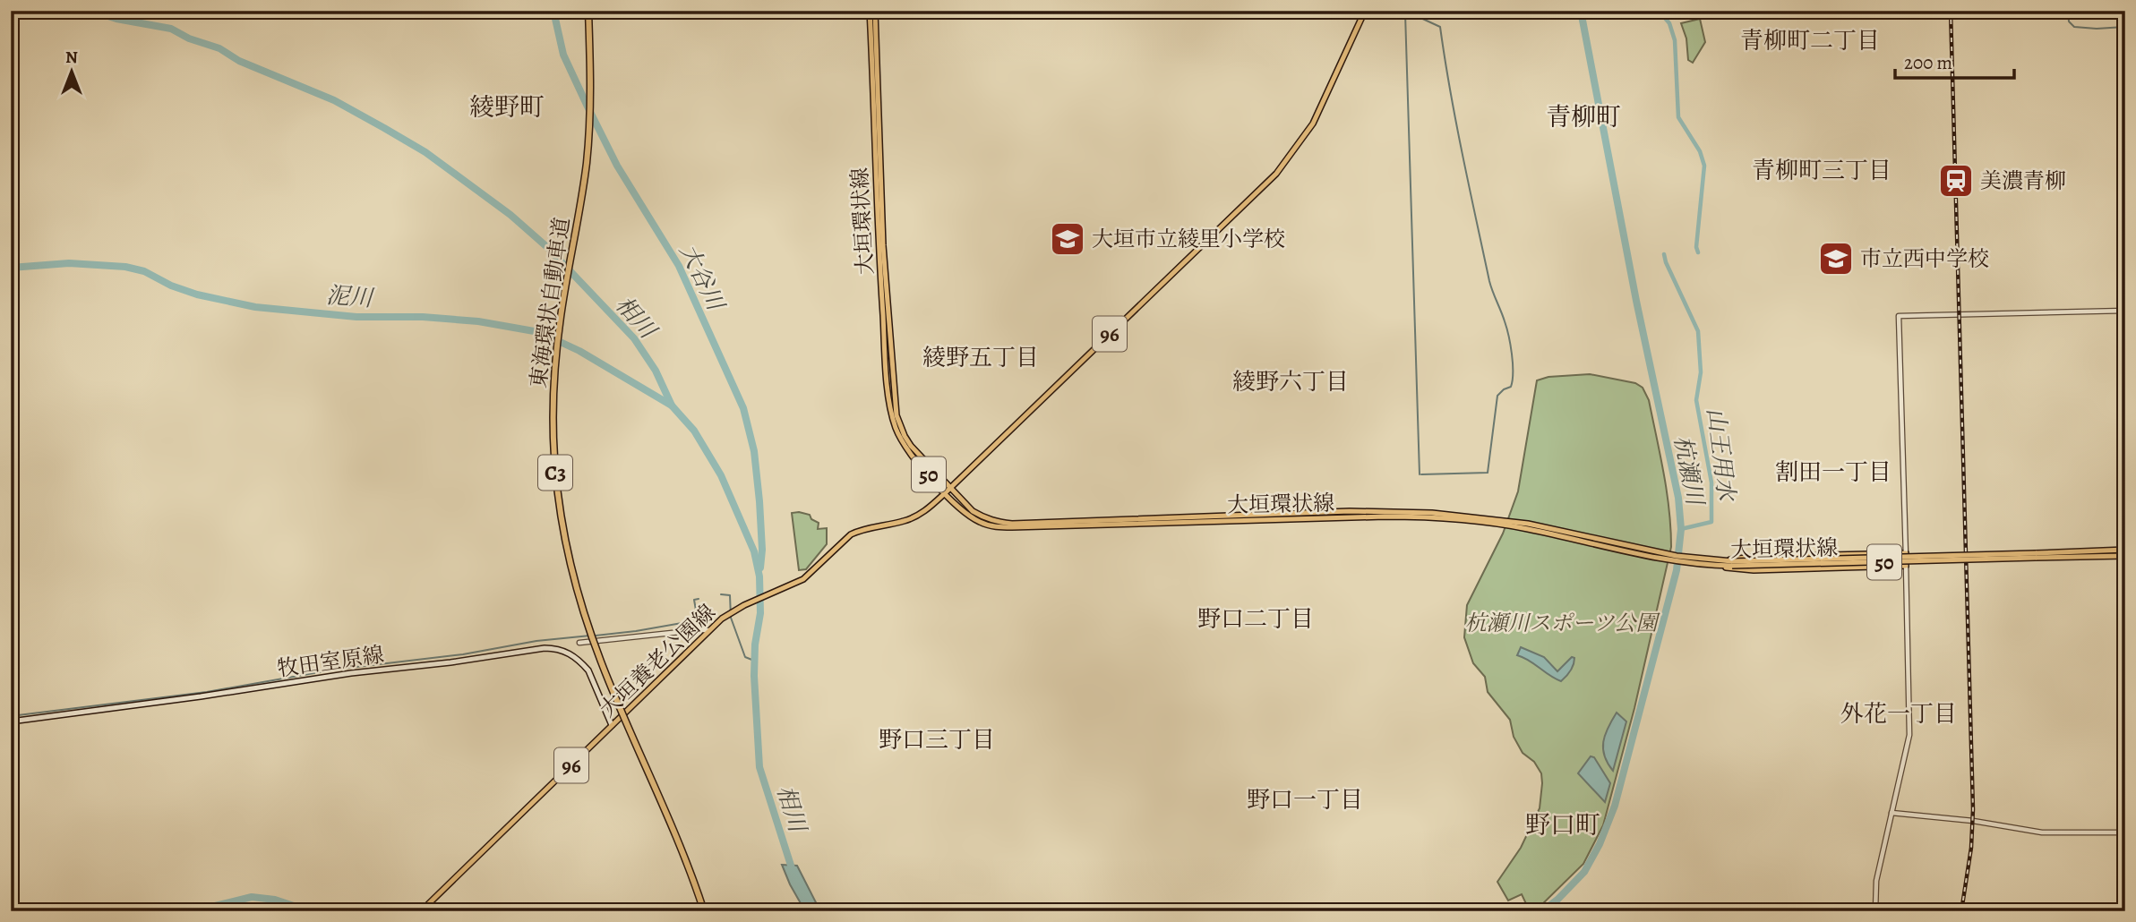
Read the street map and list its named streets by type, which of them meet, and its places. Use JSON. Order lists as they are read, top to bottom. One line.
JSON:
{"streets":{"highway":["東海環状自動車道","C3"],"main road":["大垣環状線","96","50","大垣養老公園線","牧田室原線"]},"crossings":[["大垣環状線","50"],["大垣環状線","大垣養老公園線"],["大垣養老公園線","牧田室原線"]],"districts":["青柳町二丁目","綾野町","青柳町","青柳町三丁目","綾野五丁目","綾野六丁目","割田一丁目","野口二丁目","外花一丁目","野口三丁目","野口一丁目","野口町"],"water":["大谷川","泥川","相川","山王用水","杭瀬川"],"parks":["杭瀬川スポーツ公園"],"places":{"station":["美濃青柳"],"school or university":["大垣市立綾里小学校","市立西中学校"]},"scale_bar":"200 m","north":"top"}
